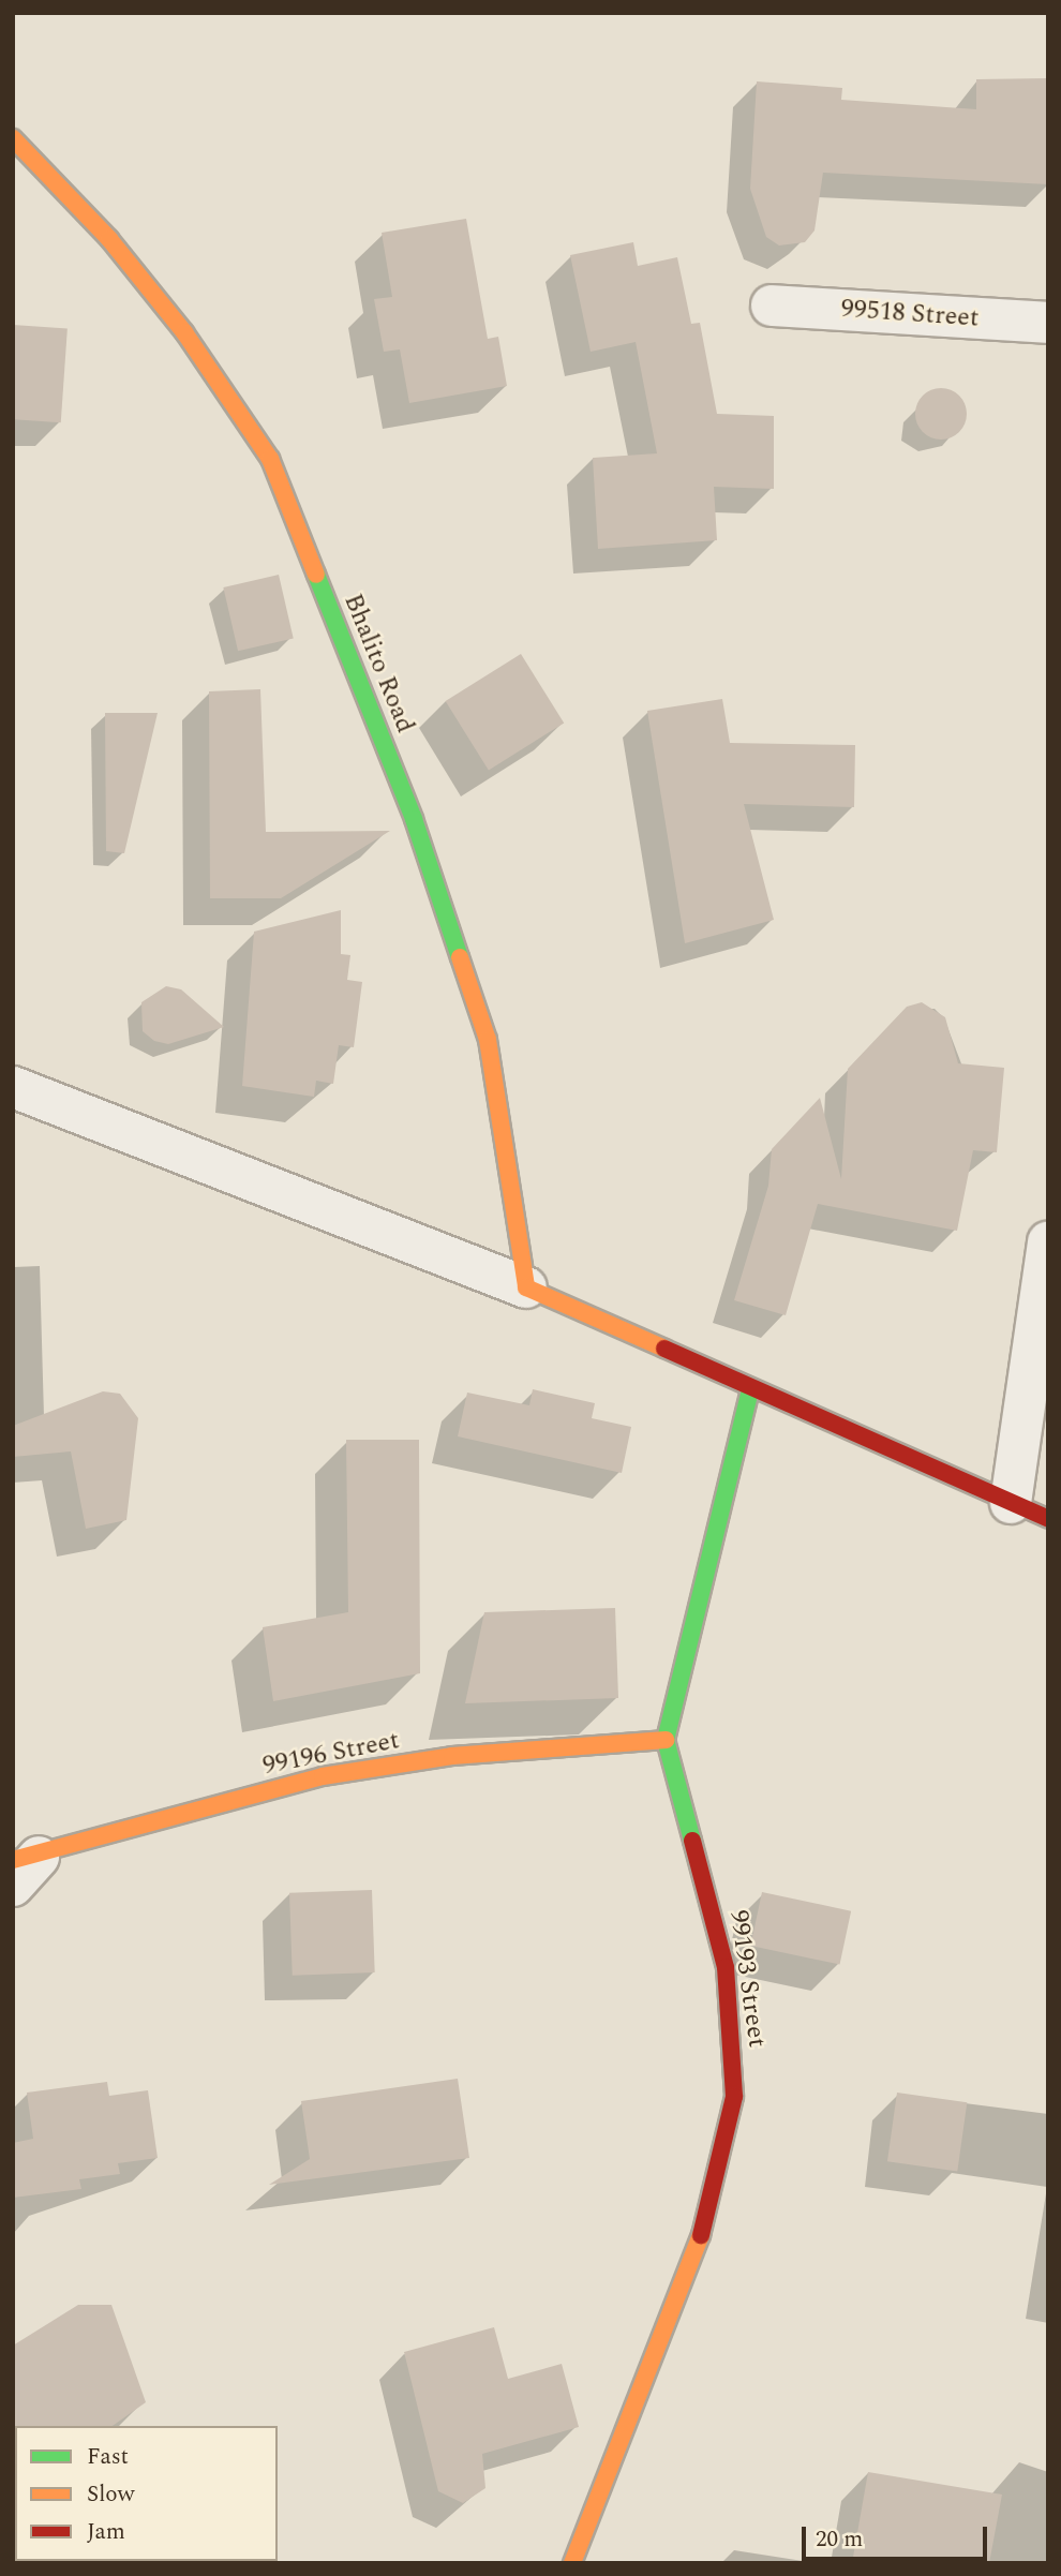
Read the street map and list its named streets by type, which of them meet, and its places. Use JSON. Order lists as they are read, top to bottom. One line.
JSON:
{"streets":{"street":["99518 Street","Bhalito Road","99196 Street","99193 Street"]},"crossings":[["99196 Street","99193 Street"]],"legend":["Fast","Slow","Jam"],"scale_bar":"20 m"}
